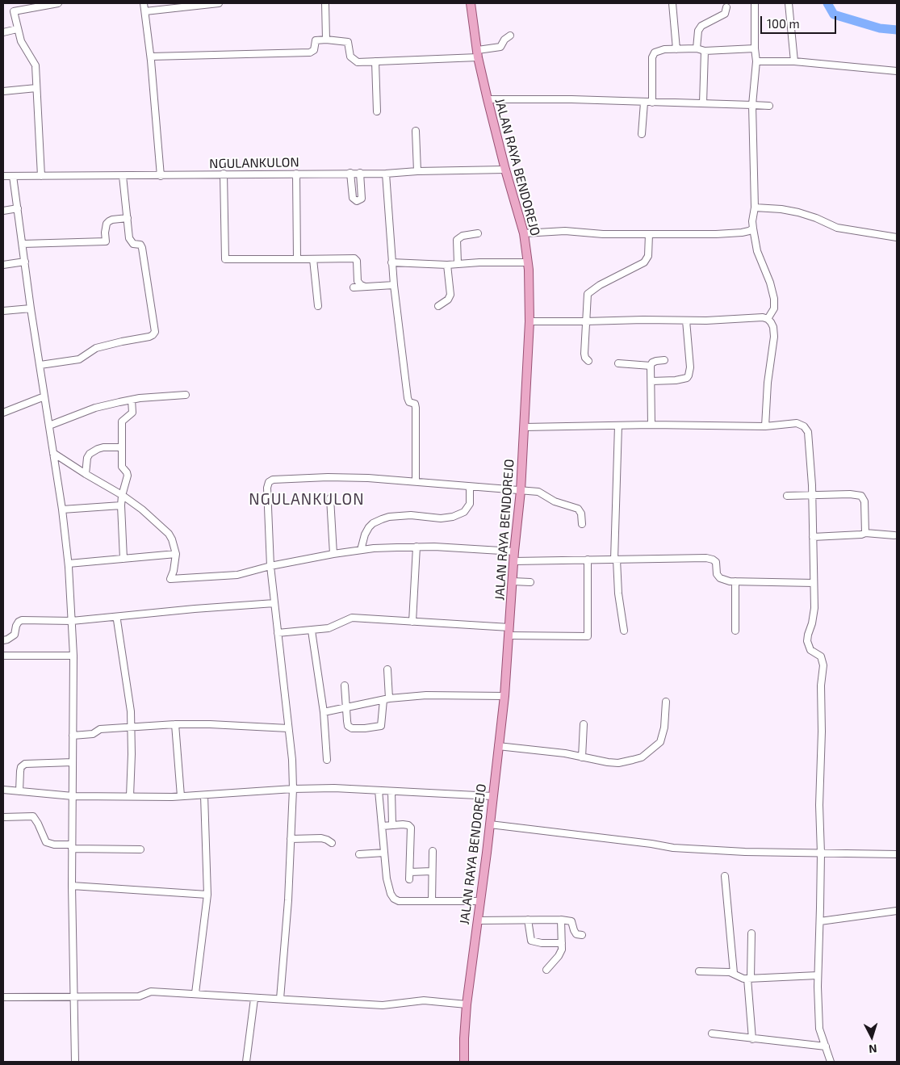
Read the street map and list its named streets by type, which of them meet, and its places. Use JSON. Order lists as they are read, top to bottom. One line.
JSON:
{"streets":{"main road":["JALAN RAYA BENDOREJO"],"street":["NGULANKULON"]},"crossings":[["NGULANKULON","JALAN RAYA BENDOREJO"]],"districts":["NGULANKULON"],"scale_bar":"100 m","north":"bottom"}
